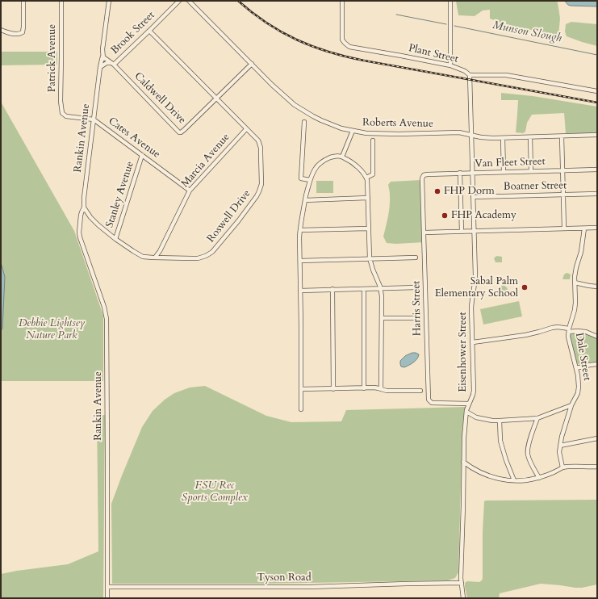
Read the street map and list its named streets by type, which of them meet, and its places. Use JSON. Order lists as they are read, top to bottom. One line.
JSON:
{"streets":{"street":["Brook Street","Plant Street","Patrick Avenue","Caldwell Drive","Roberts Avenue","Rankin Avenue","Cates Avenue","Marcia Avenue","Van Fleet Street","Boatner Street","Stanley Avenue","Roswell Drive","Harris Street","Eisenhower Street","Dale Street","Tyson Road"]},"crossings":[["Brook Street","Caldwell Drive"],["Brook Street","Roswell Drive"],["Plant Street","Eisenhower Street"],["Patrick Avenue","Cates Avenue"],["Caldwell Drive","Roberts Avenue"],["Caldwell Drive","Rankin Avenue"],["Caldwell Drive","Roswell Drive"],["Roberts Avenue","Eisenhower Street"],["Rankin Avenue","Cates Avenue"],["Rankin Avenue","Roswell Drive"],["Rankin Avenue","Tyson Road"],["Cates Avenue","Marcia Avenue"],["Cates Avenue","Stanley Avenue"],["Marcia Avenue","Roswell Drive"],["Van Fleet Street","Harris Street"],["Van Fleet Street","Eisenhower Street"],["Boatner Street","Eisenhower Street"],["Stanley Avenue","Roswell Drive"],["Harris Street","Eisenhower Street"],["Eisenhower Street","Tyson Road"]],"water":["Munson Slough"],"parks":["Debbie Lightsey Nature Park","FSU Rec Sports Complex"],"places":["FHP Dorm","FHP Academy","Sabal Palm Elementary School"]}
